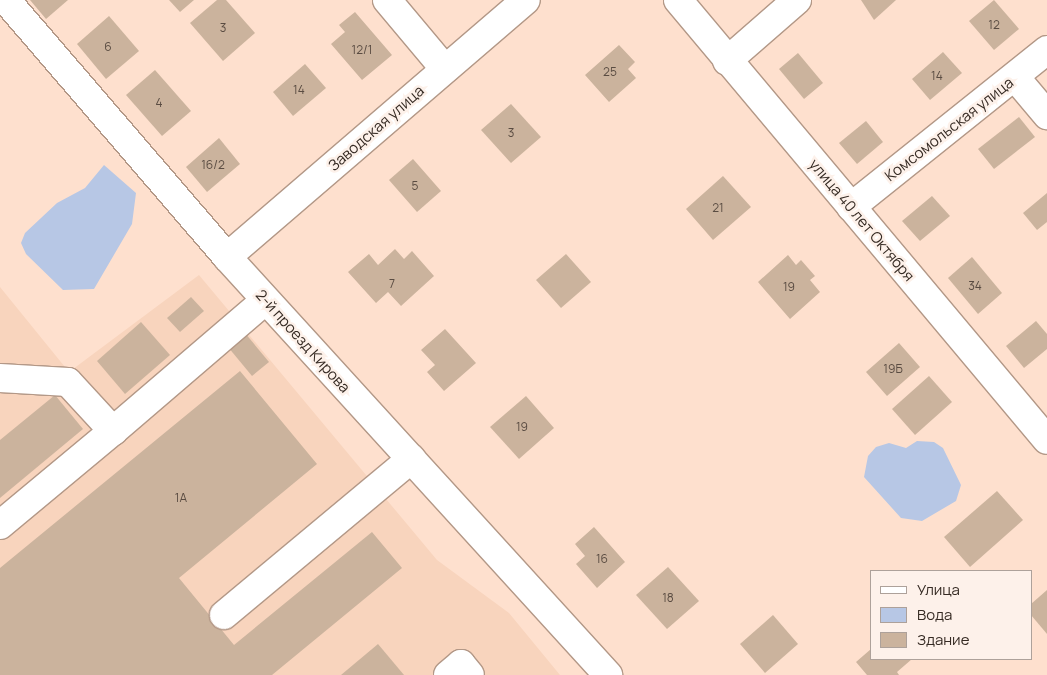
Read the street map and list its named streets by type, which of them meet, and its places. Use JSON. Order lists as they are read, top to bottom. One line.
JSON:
{"streets":{"street":["Заводская улица","Комсомольская улица","улица 40 лет Октября","2-й проезд Кирова"]},"crossings":[["Заводская улица","2-й проезд Кирова"],["Комсомольская улица","улица 40 лет Октября"]],"house_numbers":["12","3","6","12/1","25","14","14","4","3","16/2","5","21","7","34","19","19Б","19","1А","16","18"],"legend":["Улица","Вода","Здание"]}
